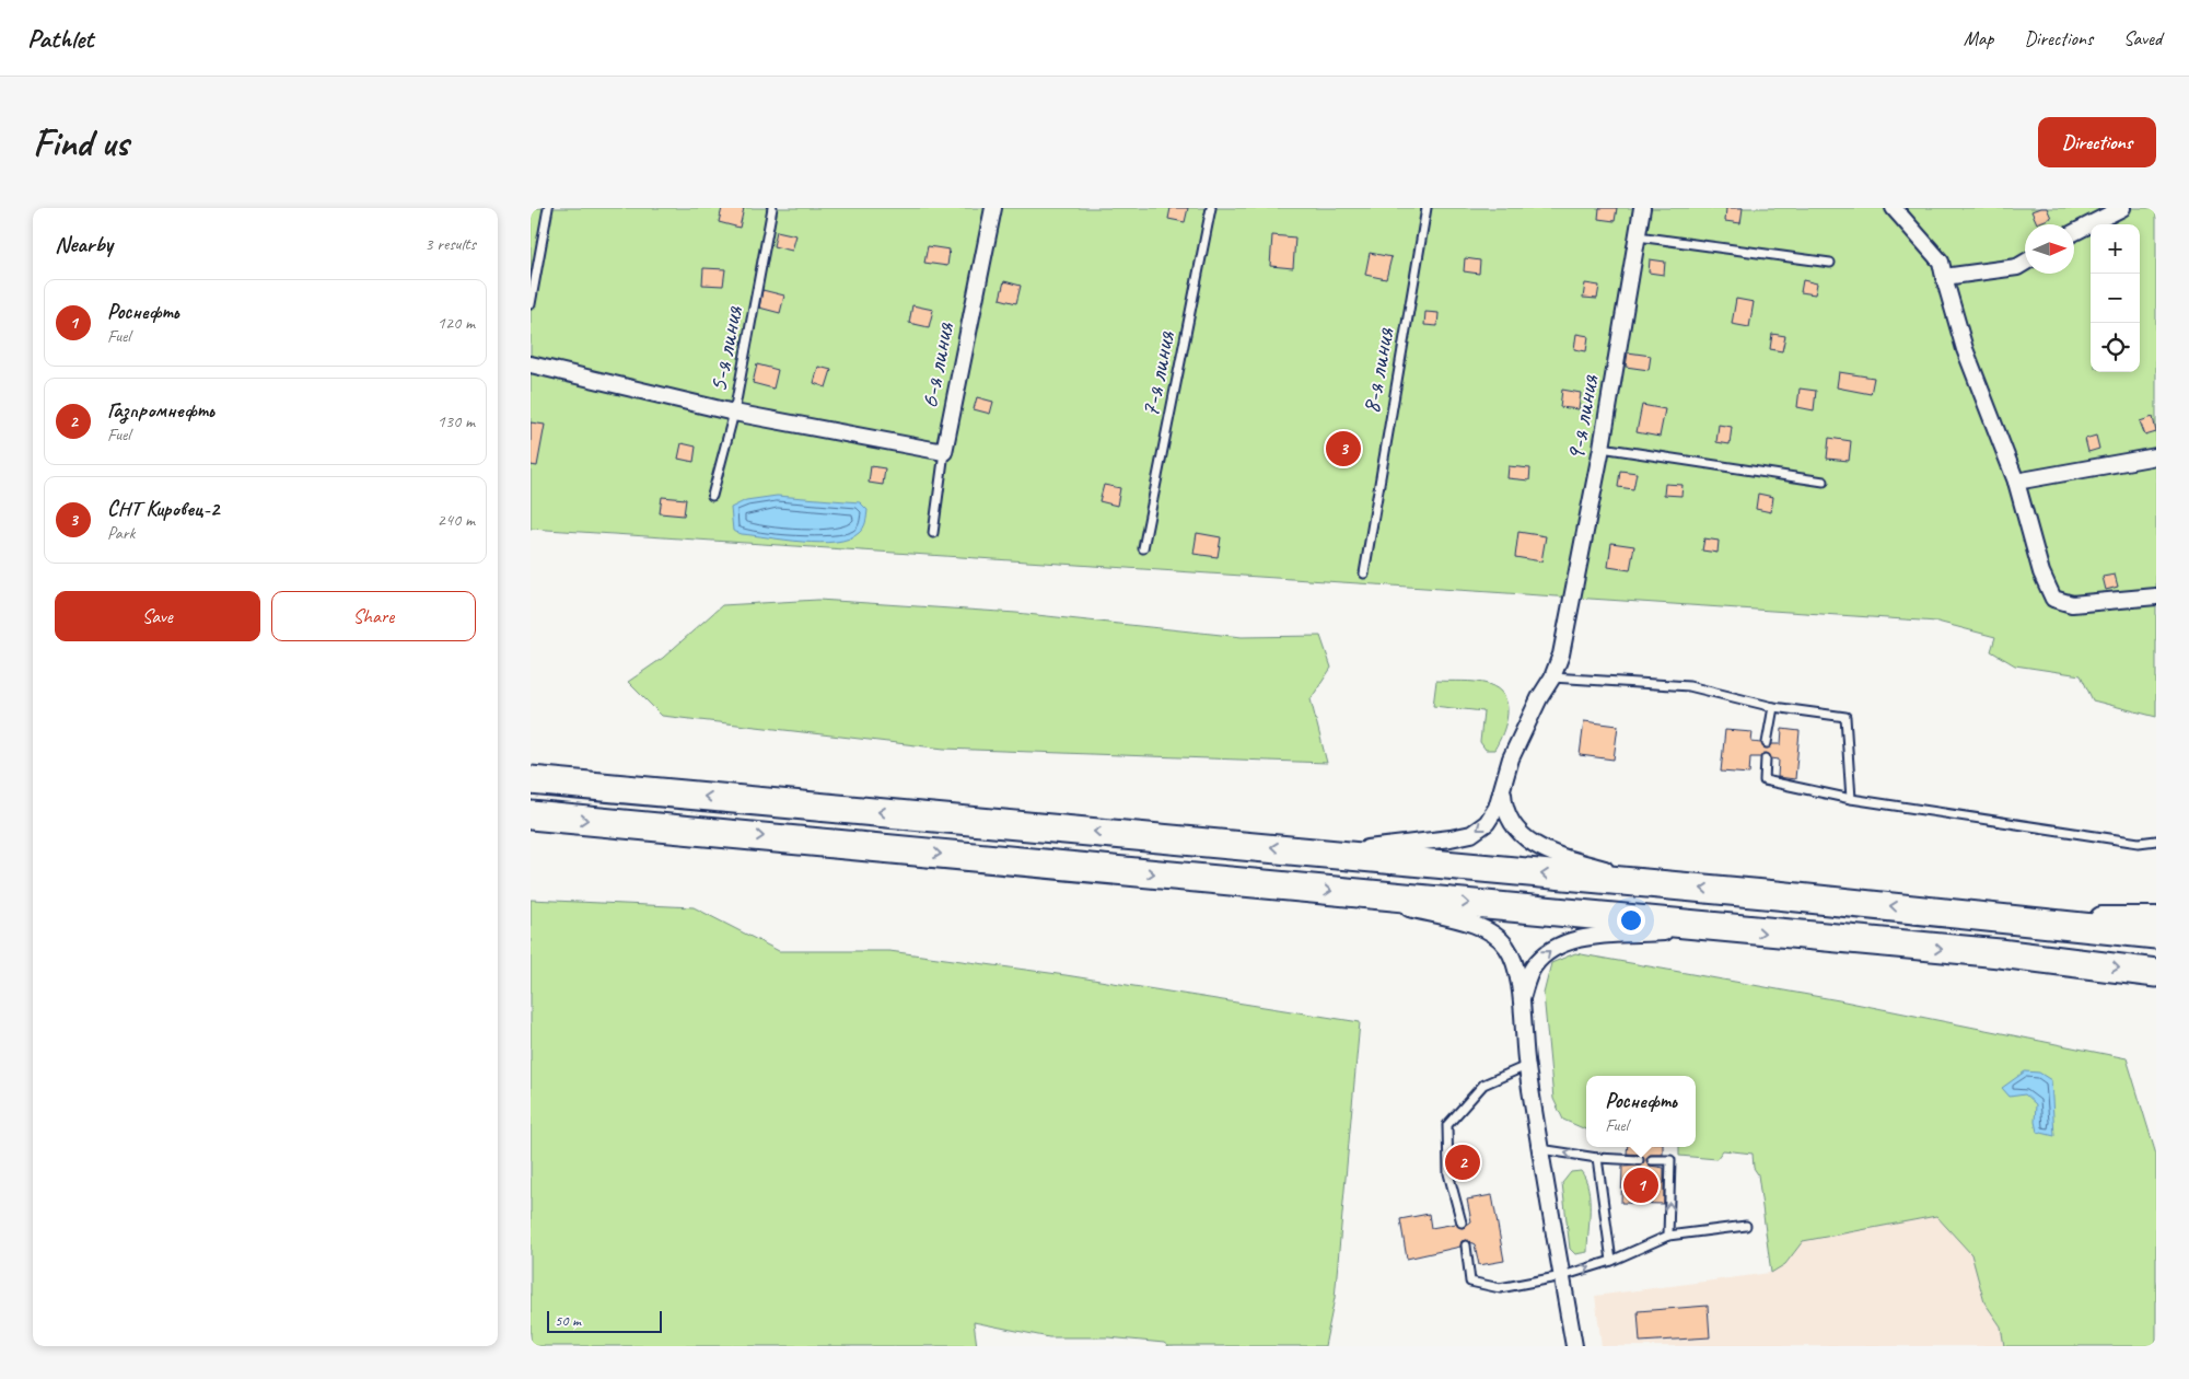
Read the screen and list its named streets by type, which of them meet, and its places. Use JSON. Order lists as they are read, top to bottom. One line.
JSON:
{"streets":{"street":["6-я линия","9-я линия"],"lane":["5-я линия","8-я линия","7-я линия"]},"scale_bar":"50 m","north":"right","page":{"header":"Pathlet","nav":["Map","Directions","Saved"],"buttons":["Directions",["Save","Share"]],"title":"Find us","heading":["Nearby","3 results"],"map_buttons":["+","−"],"list":[{"mark":"1","name":"Роснефть","note":"Fuel","value":"120 m"},{"mark":"2","name":"Газпромнефть","note":"Fuel","value":"130 m"},{"mark":"3","name":"СНТ Кировец-2","note":"Park","value":"240 m"}],"pins":["3","2","1"],"popup":["Роснефть","Fuel"],"scale":"50 m"}}
